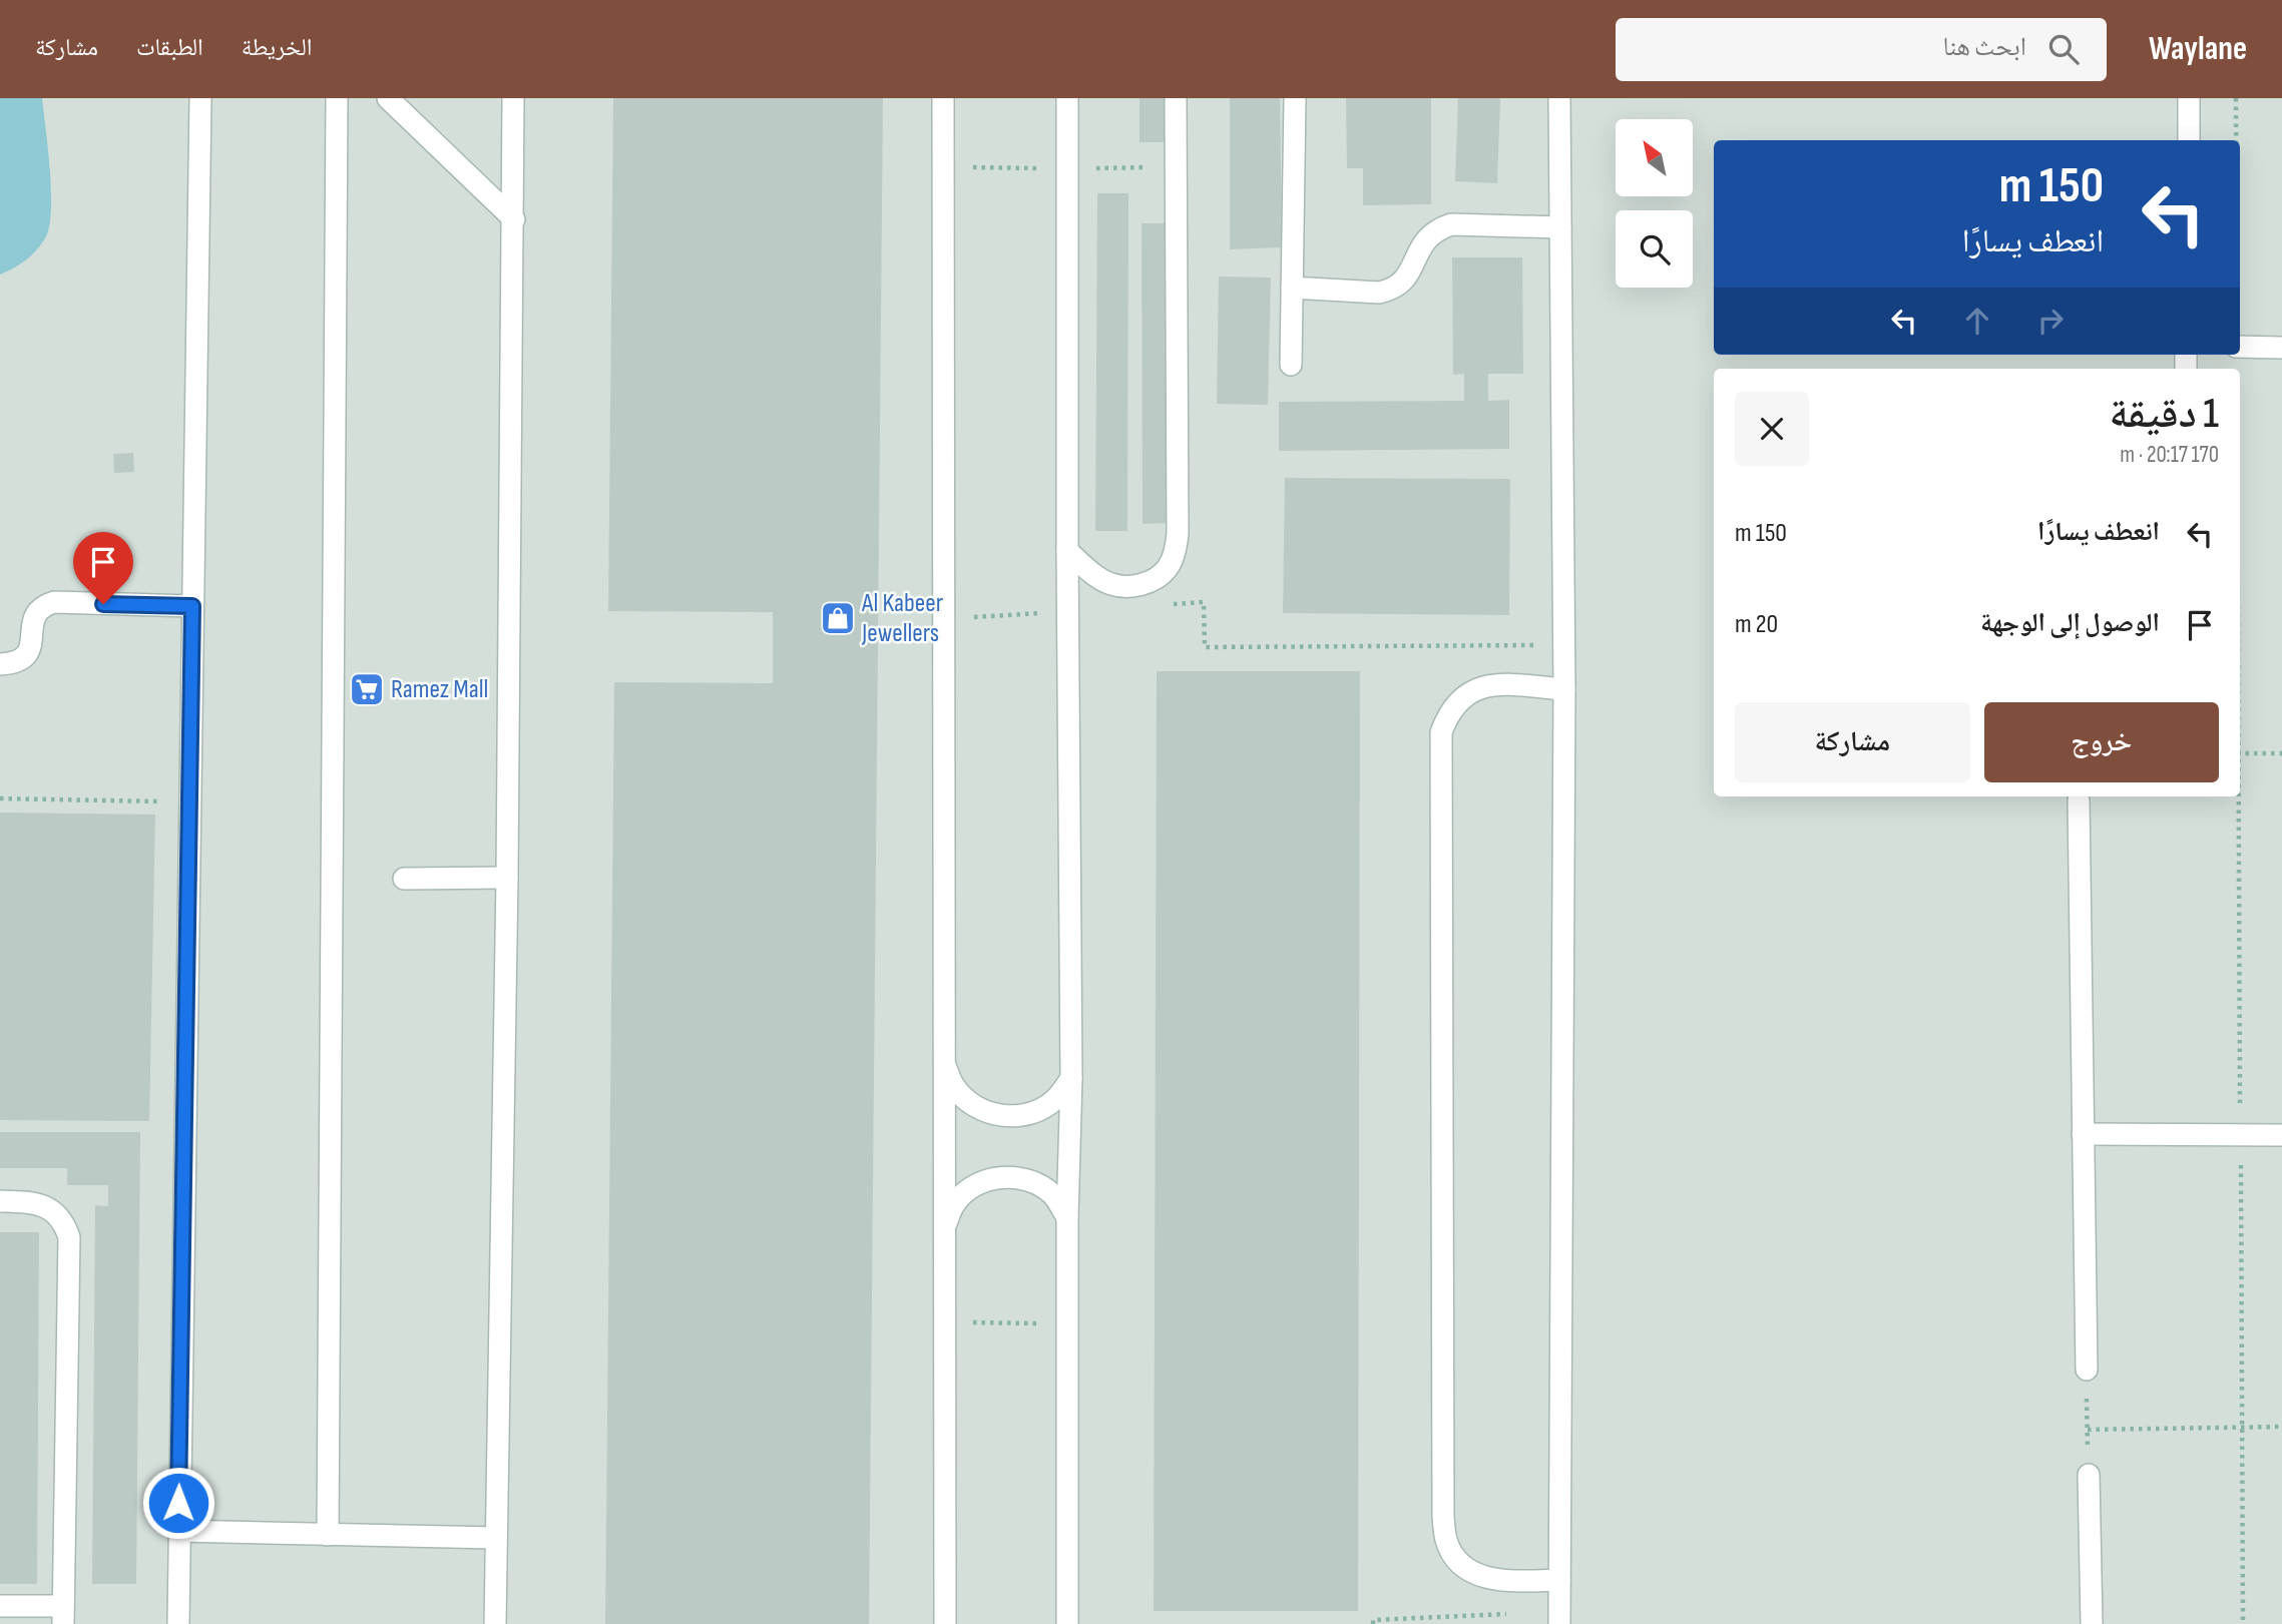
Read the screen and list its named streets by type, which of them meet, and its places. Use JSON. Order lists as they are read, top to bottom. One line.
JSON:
{"places":{"shop":["Al Kabeer Jewellers"],"supermarket":["Ramez Mall"]},"north":"top left","page":{"header":"Waylane","search":"ابحث هنا","nav":["الخريطة","الطبقات","مشاركة"],"turn":["150 m","انعطف يسارًا"],"heading":["1 دقيقة","170 m · 20:17"],"list":[{"name":"انعطف يسارًا","value":"150 m"},{"name":"الوصول إلى الوجهة","value":"20 m"}],"buttons":["خروج","مشاركة"]}}
